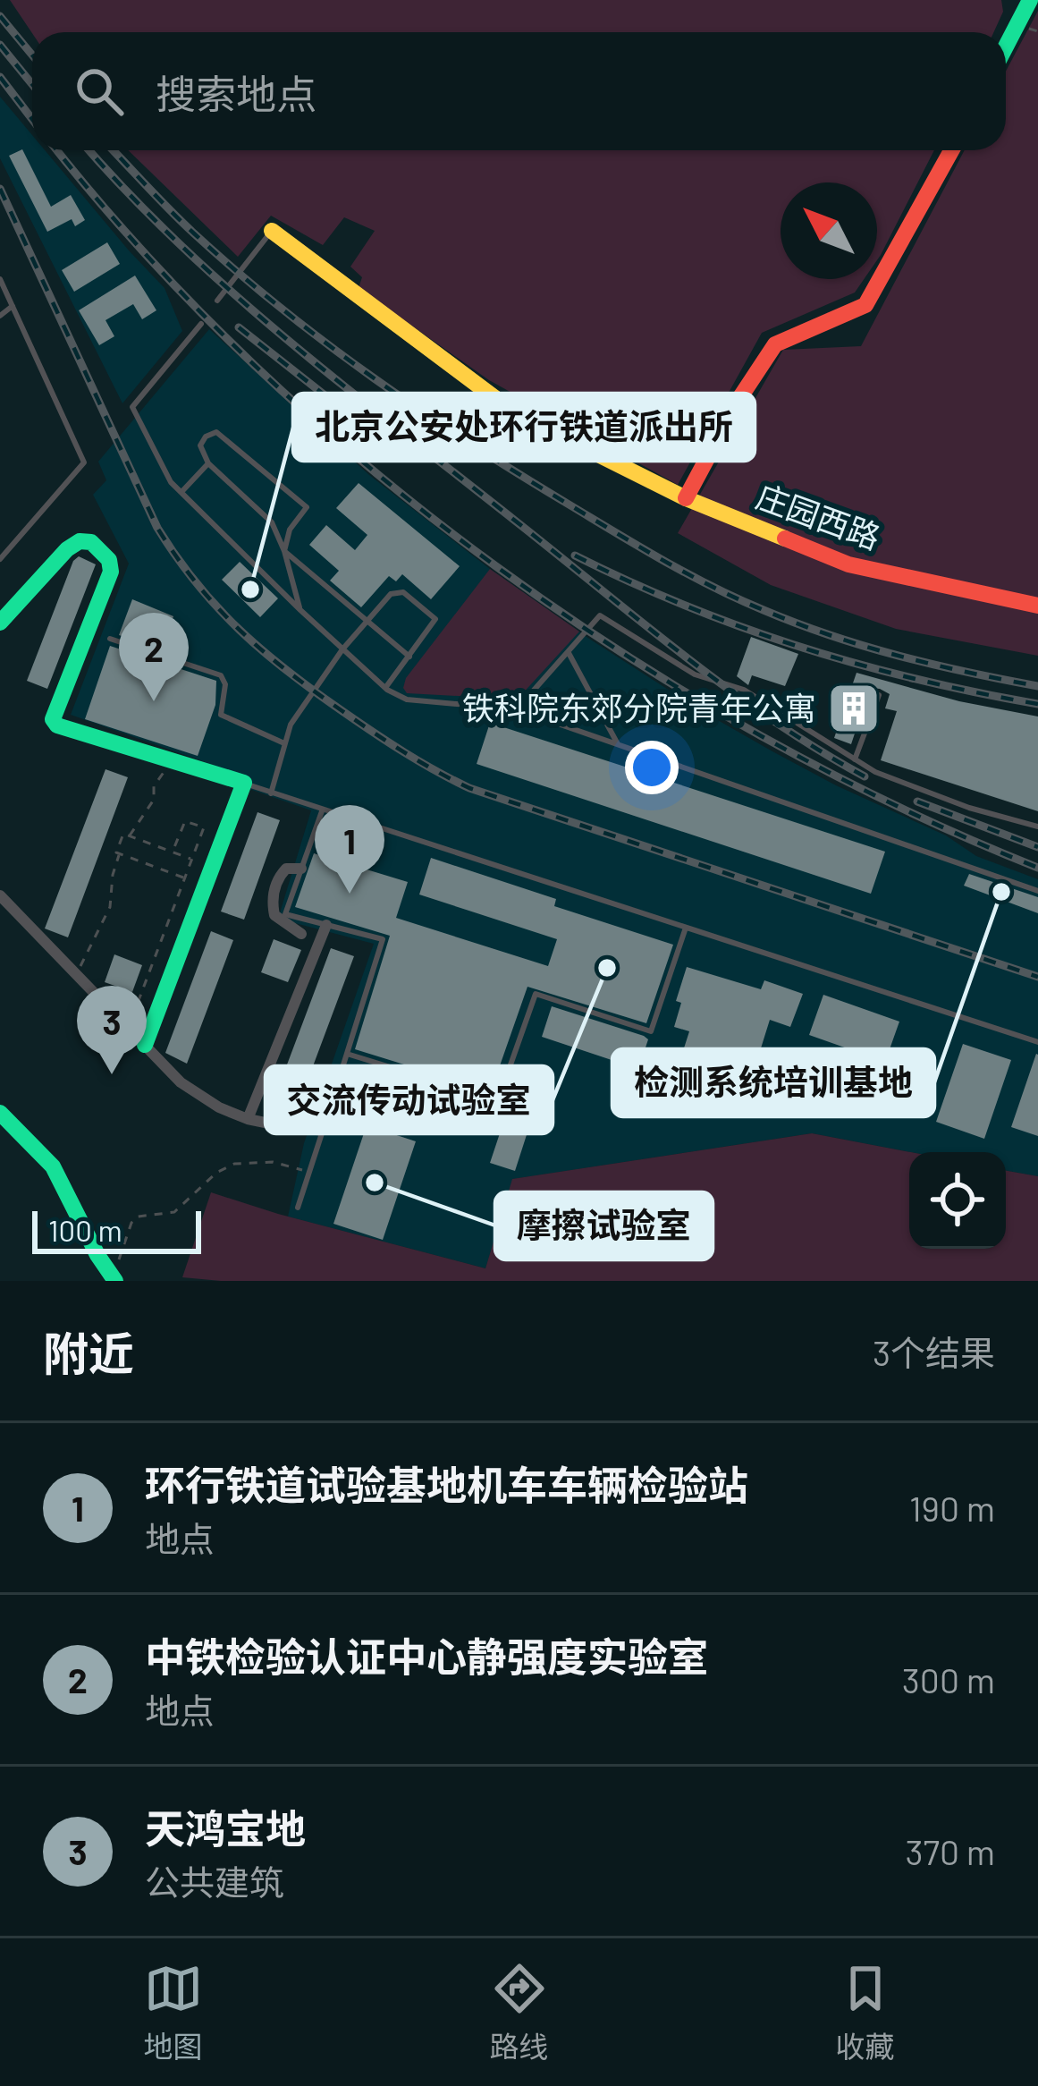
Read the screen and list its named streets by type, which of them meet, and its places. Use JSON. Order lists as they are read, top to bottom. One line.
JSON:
{"streets":{"street":["庄园西路"]},"places":{"other":["北京公安处环行铁道派出所","检测系统培训基地","交流传动试验室","摩擦试验室"],"building":["铁科院东郊分院青年公寓"]},"scale_bar":"100 m","north":"top left","page":{"search":"搜索地点","pins":["2","1","3"],"scale":"100 m","heading":["附近","3个结果"],"list":[{"mark":"1","name":"环行铁道试验基地机车车辆检验站","note":"地点","value":"190 m"},{"mark":"2","name":"中铁检验认证中心静强度实验室","note":"地点","value":"300 m"},{"mark":"3","name":"天鸿宝地","note":"公共建筑","value":"370 m"}],"nav":["地图","路线","收藏"]}}
